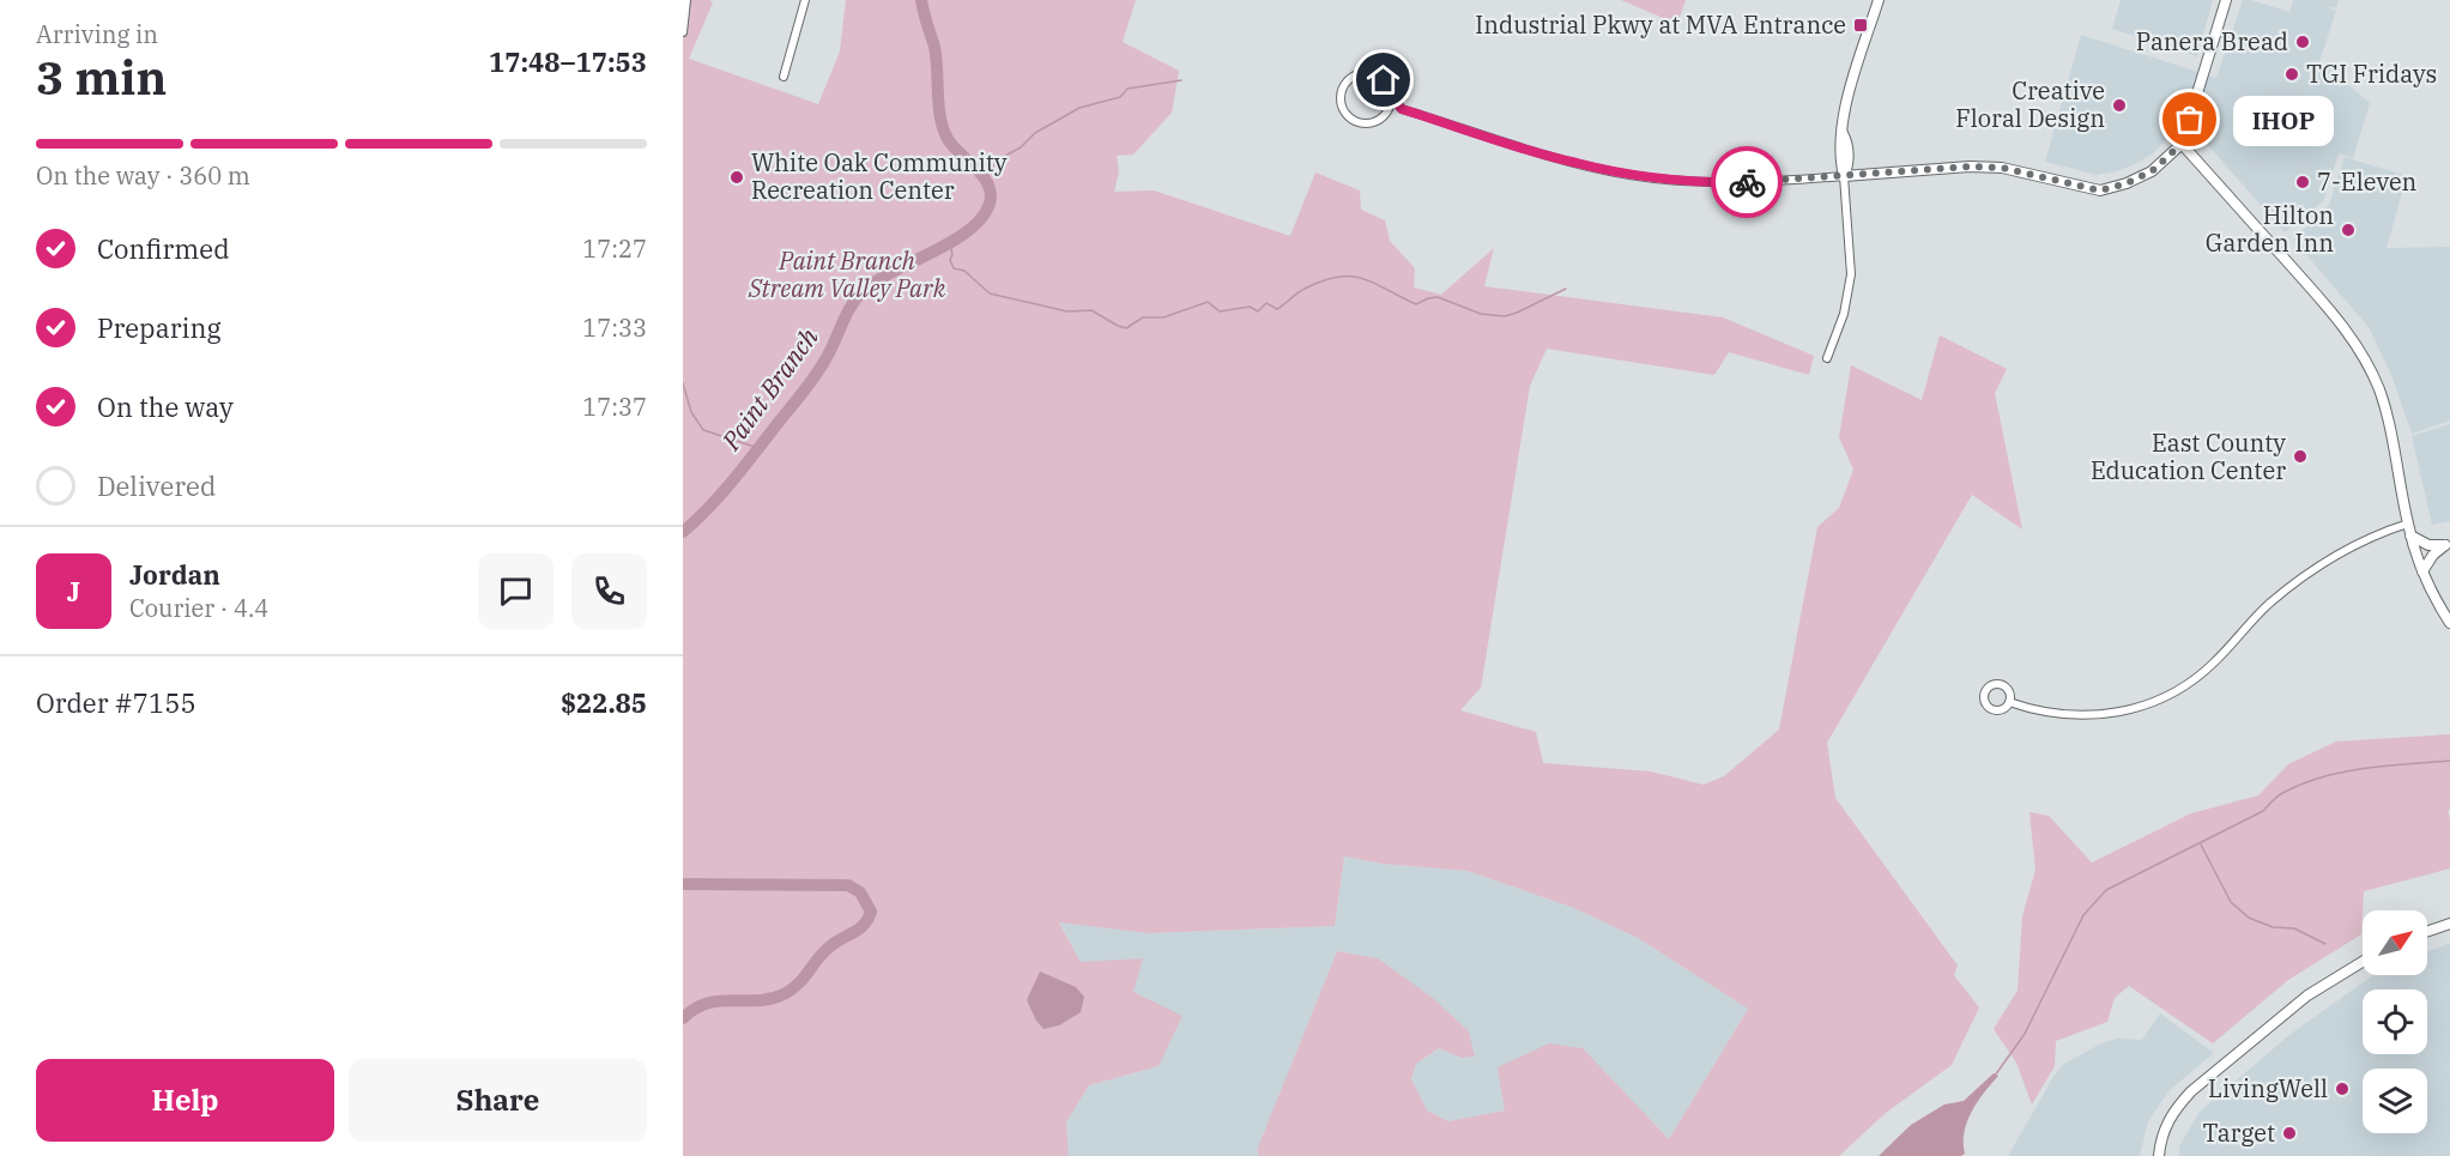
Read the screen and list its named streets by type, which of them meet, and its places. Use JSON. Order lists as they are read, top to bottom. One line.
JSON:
{"water":["Paint Branch"],"parks":["Paint Branch Stream Valley Park"],"places":{"transit":["Industrial Pkwy at MVA Entrance"],"other":["Panera Bread","TGI Fridays","Creative Floral Design","IHOP","White Oak Community Recreation Center","7-Eleven","Hilton Garden Inn","East County Education Center","LivingWell","Target"]},"north":"top right","page":{"heading":["3 min","Arriving in","17:48–17:53"],"panel":["Jordan","Courier · 4.4","Order #7155","$22.85"],"bubble":"IHOP","bar":"On the way · 360 m","list":[["Confirmed","17:27"],["Preparing","17:33"],["On the way","17:37"],"Delivered"],"round":"J","buttons":["Help","Share"]}}
